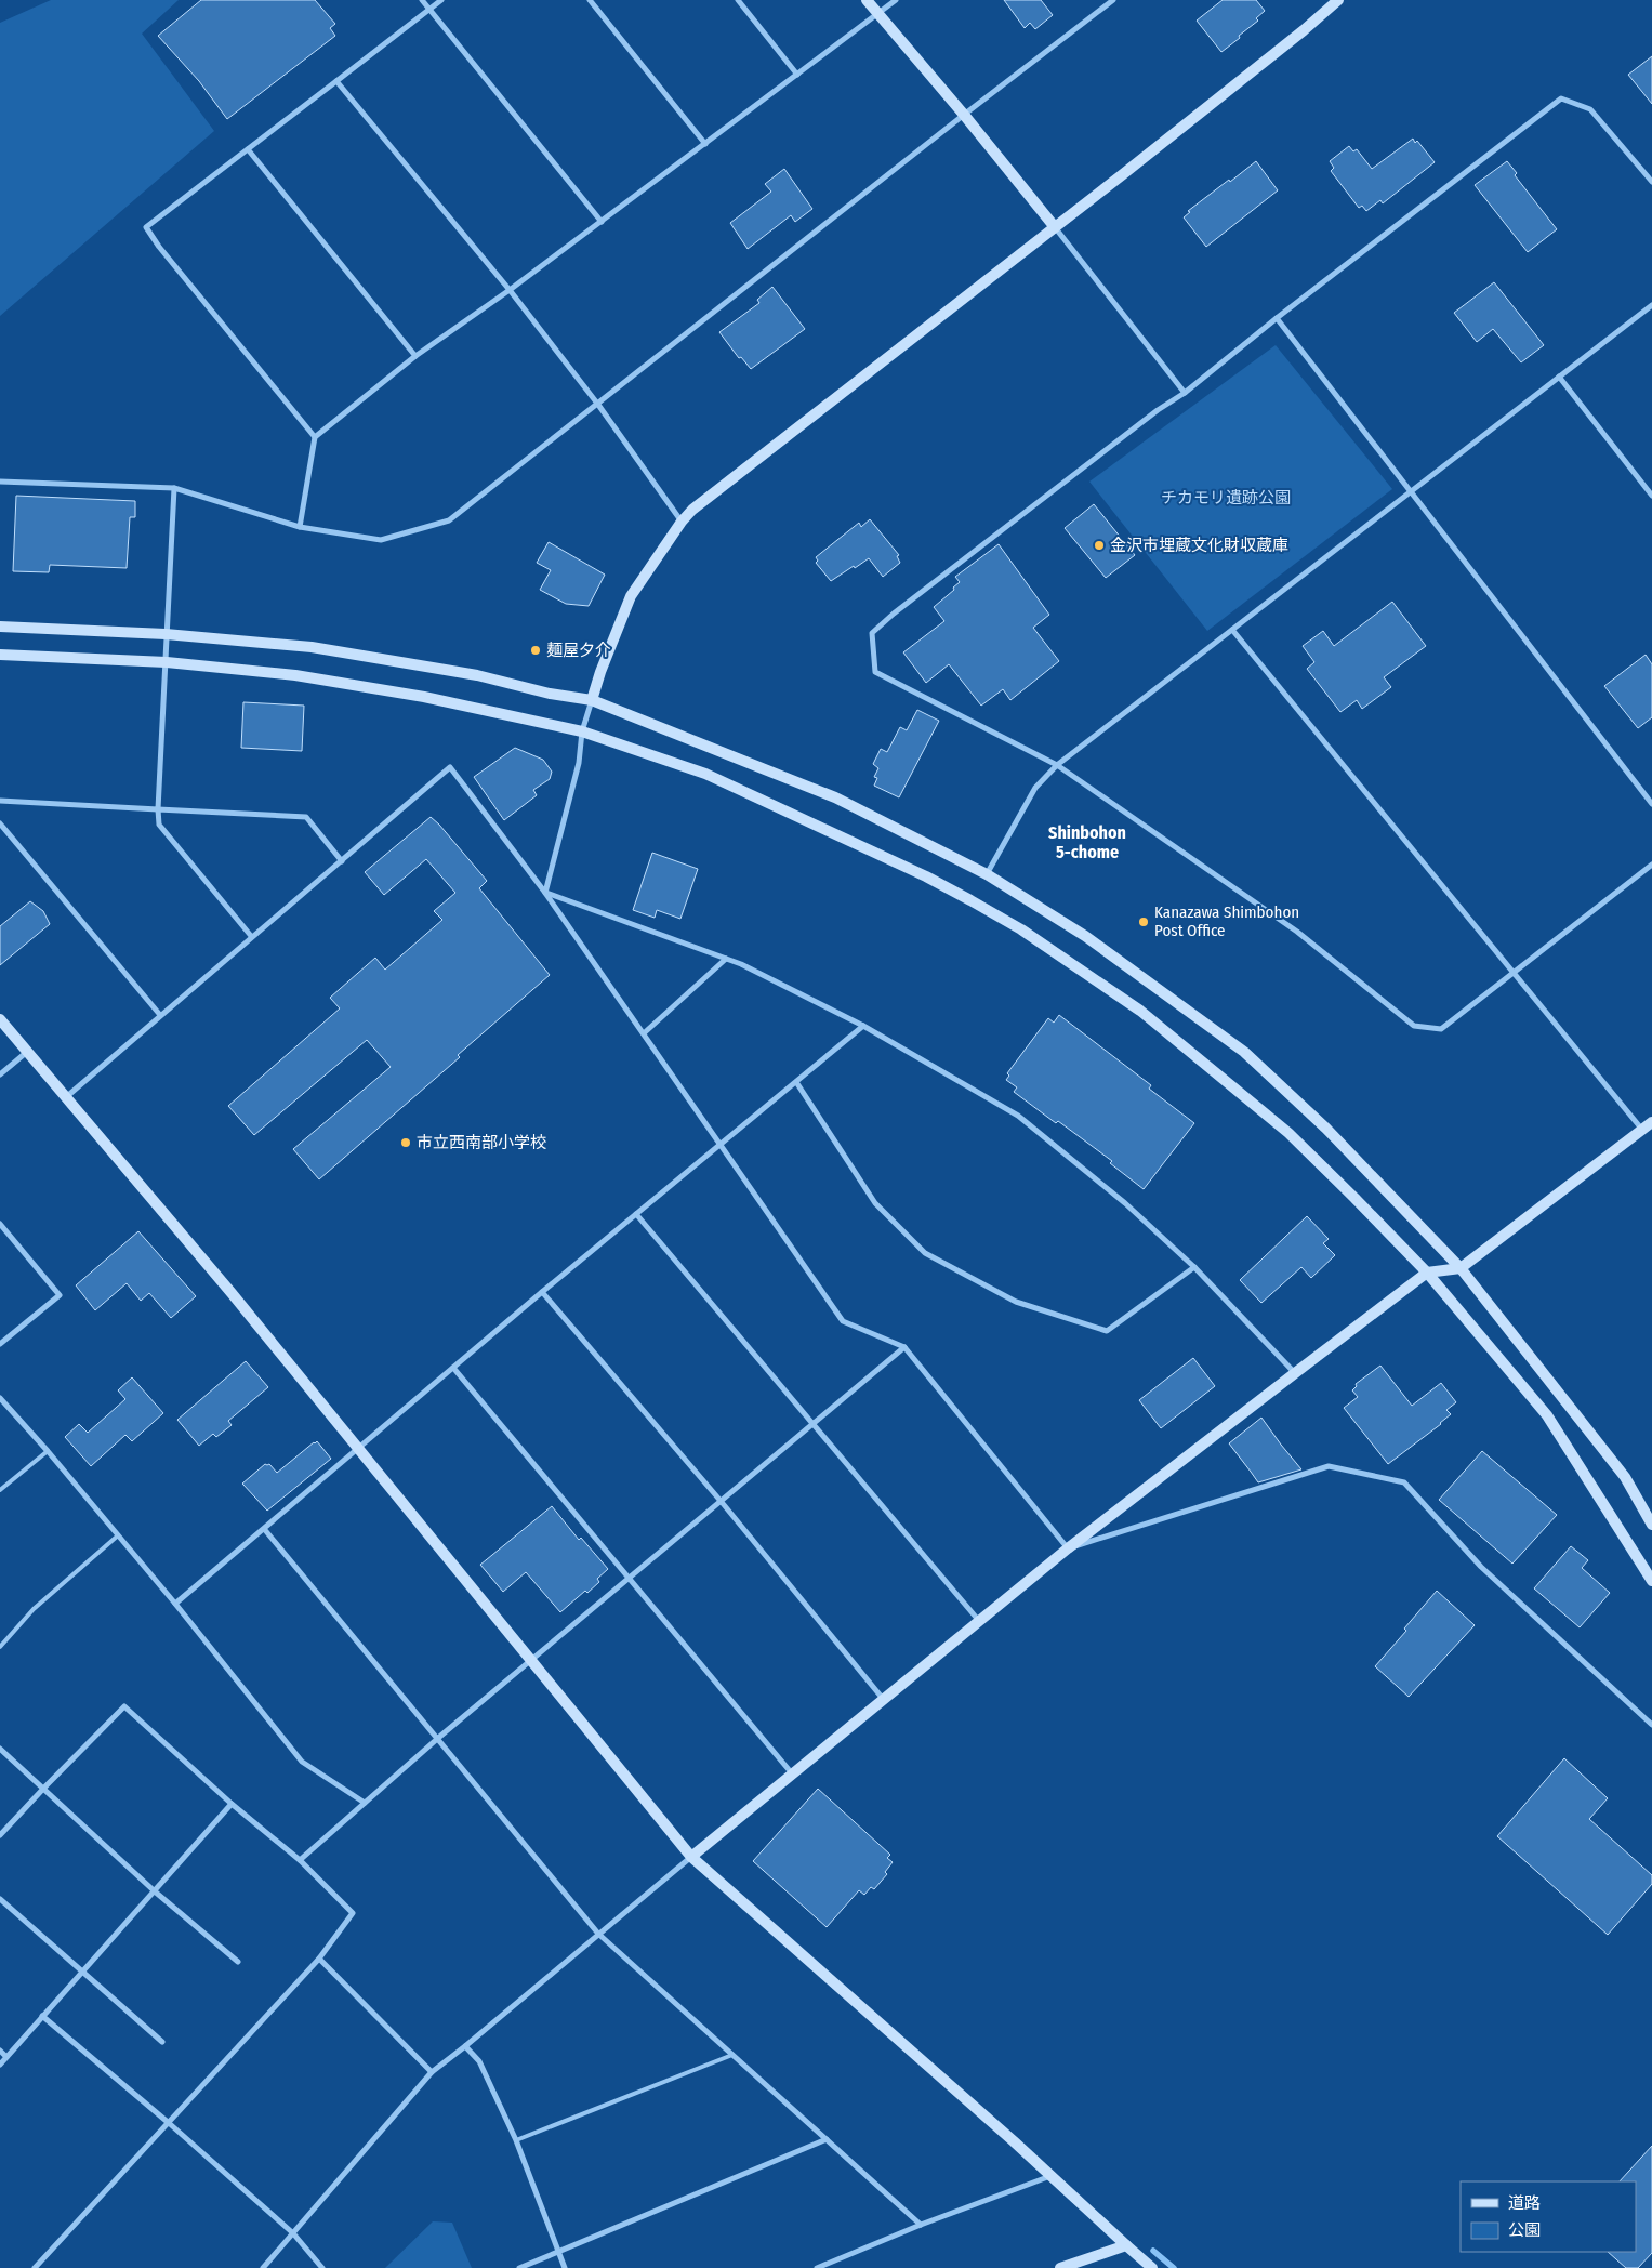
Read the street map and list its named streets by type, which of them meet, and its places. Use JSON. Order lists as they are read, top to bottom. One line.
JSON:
{"districts":["Shinbohon 5-chome"],"parks":["チカモリ遺跡公園"],"places":["金沢市埋蔵文化財収蔵庫","麺屋夕介","Kanazawa Shimbohon Post Office","市立西南部小学校"],"legend":["道路","公園"]}
